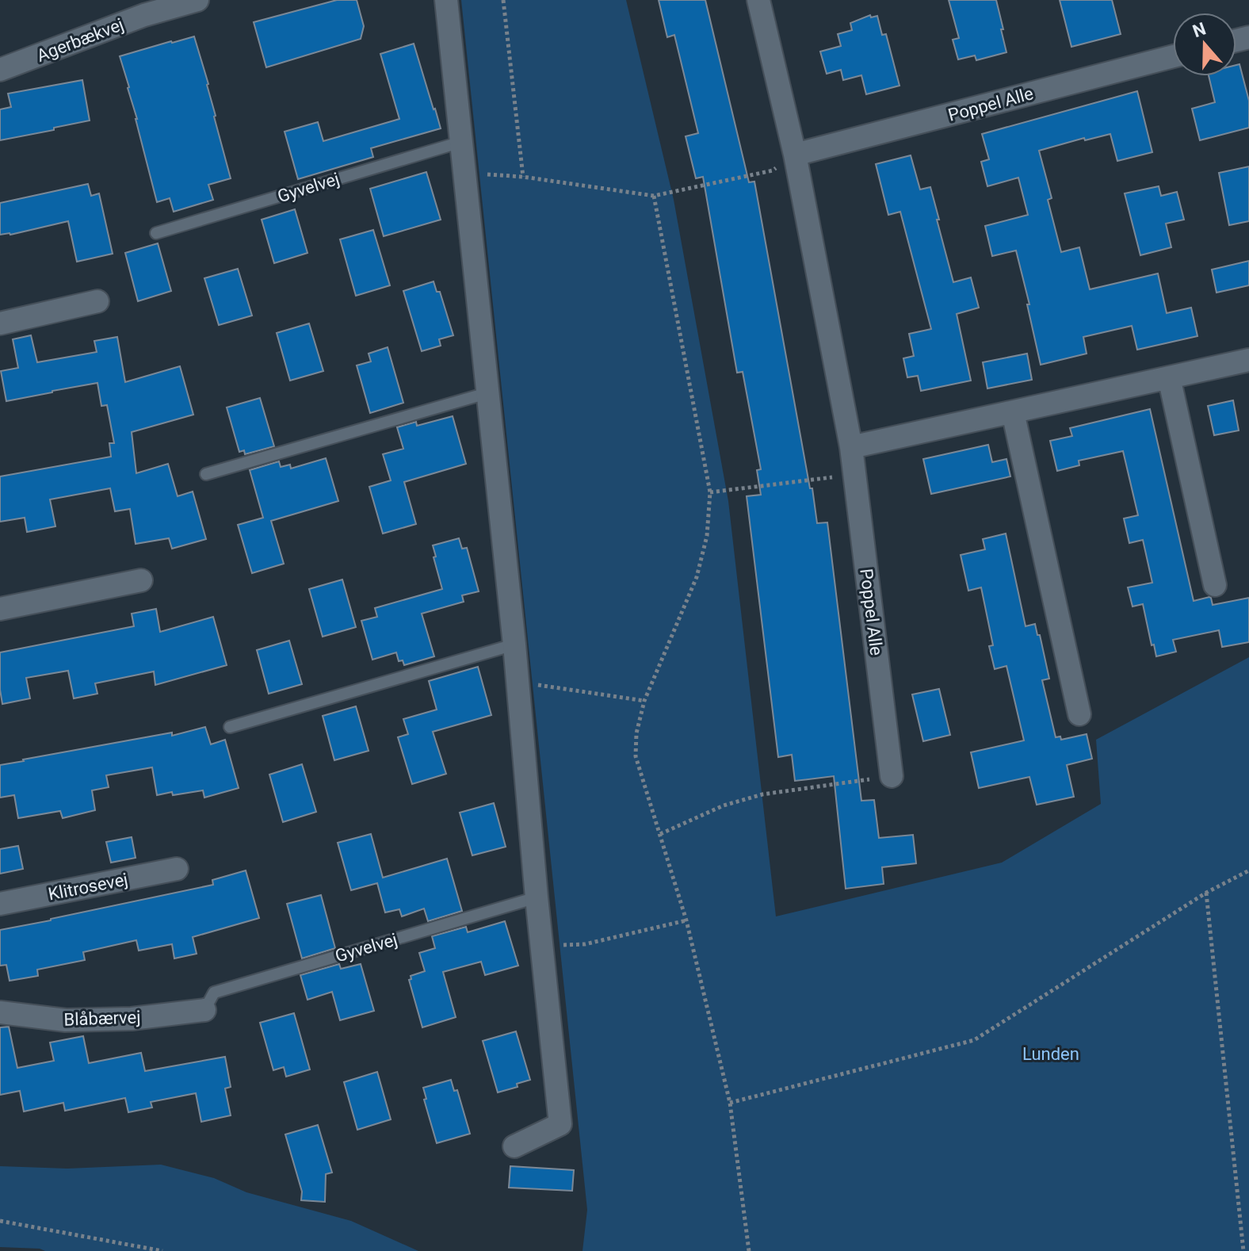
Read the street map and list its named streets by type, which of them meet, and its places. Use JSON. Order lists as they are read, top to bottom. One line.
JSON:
{"streets":{"street":["Agerbækvej","Poppel Alle","Klitrosevej","Blåbærvej"],"lane":["Gyvelvej"]},"crossings":[["Gyvelvej","Blåbærvej"]],"parks":["Lunden"],"north":"top"}
